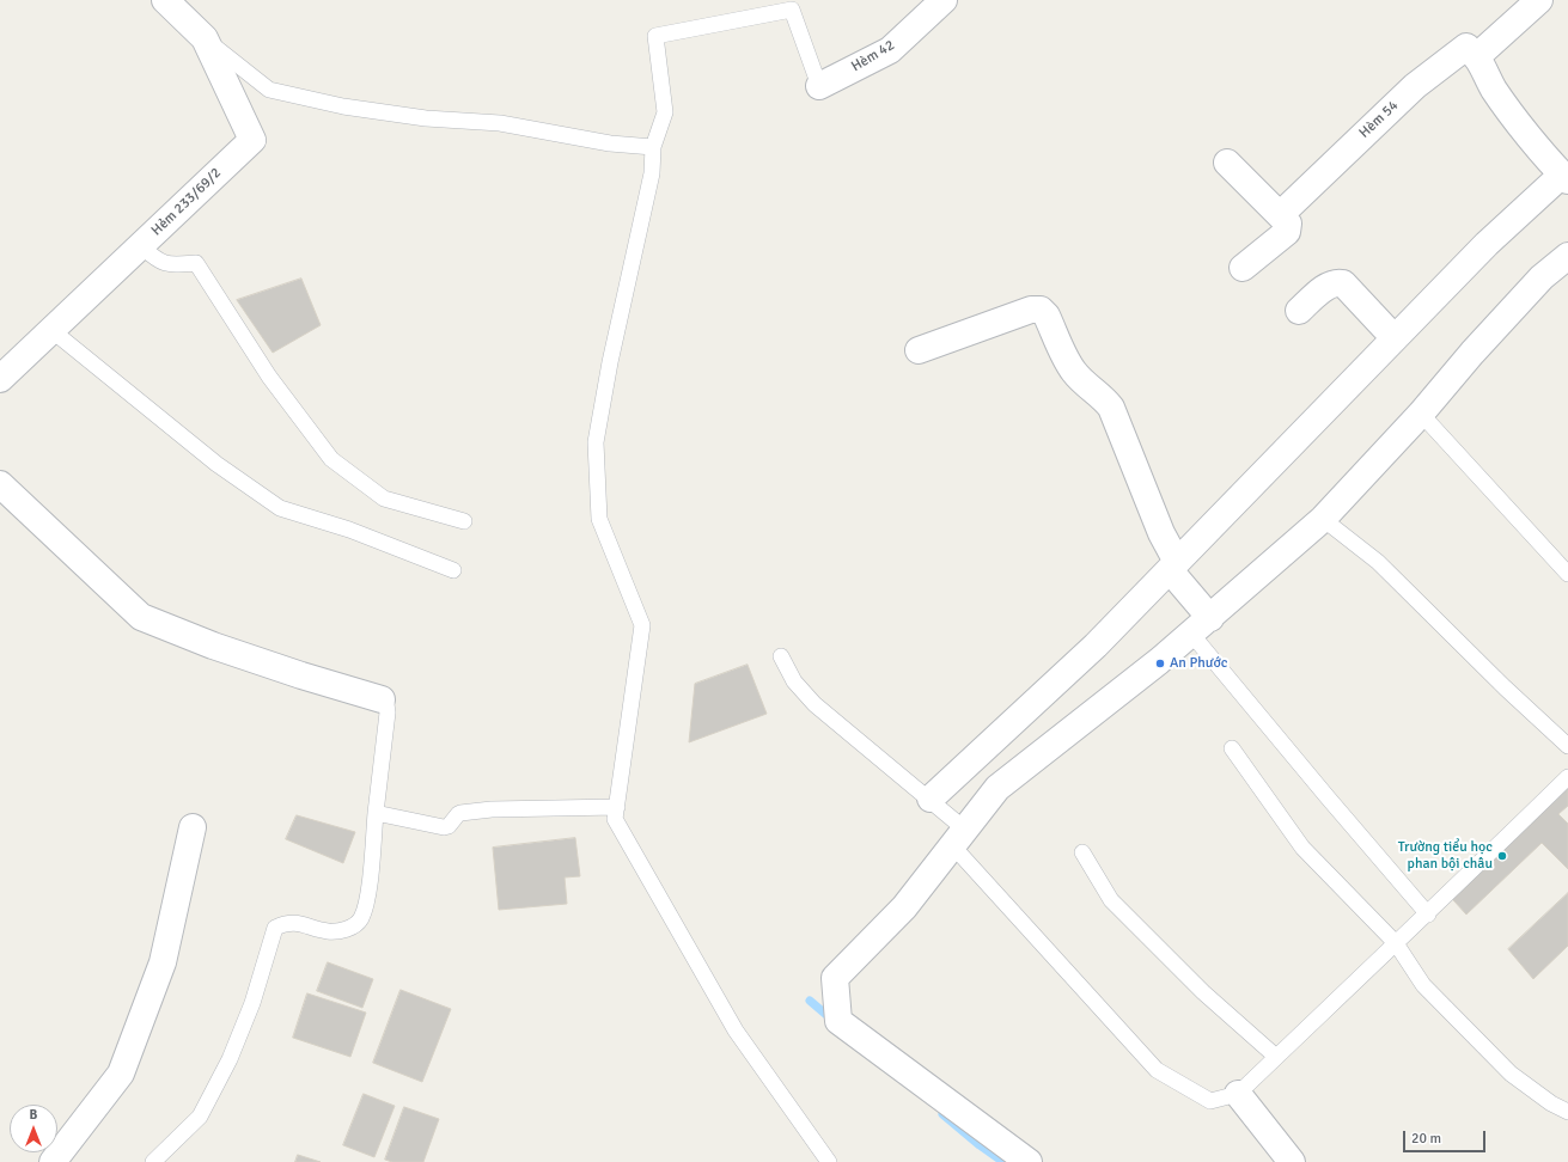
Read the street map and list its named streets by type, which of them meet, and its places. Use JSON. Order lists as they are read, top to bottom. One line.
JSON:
{"streets":{"street":["Hèm 42","Hèm 54","Hẻm 233/69/2"]},"places":["An Phước","Trường tiểu học phan bội châu"],"scale_bar":"20 m","north":"top"}
